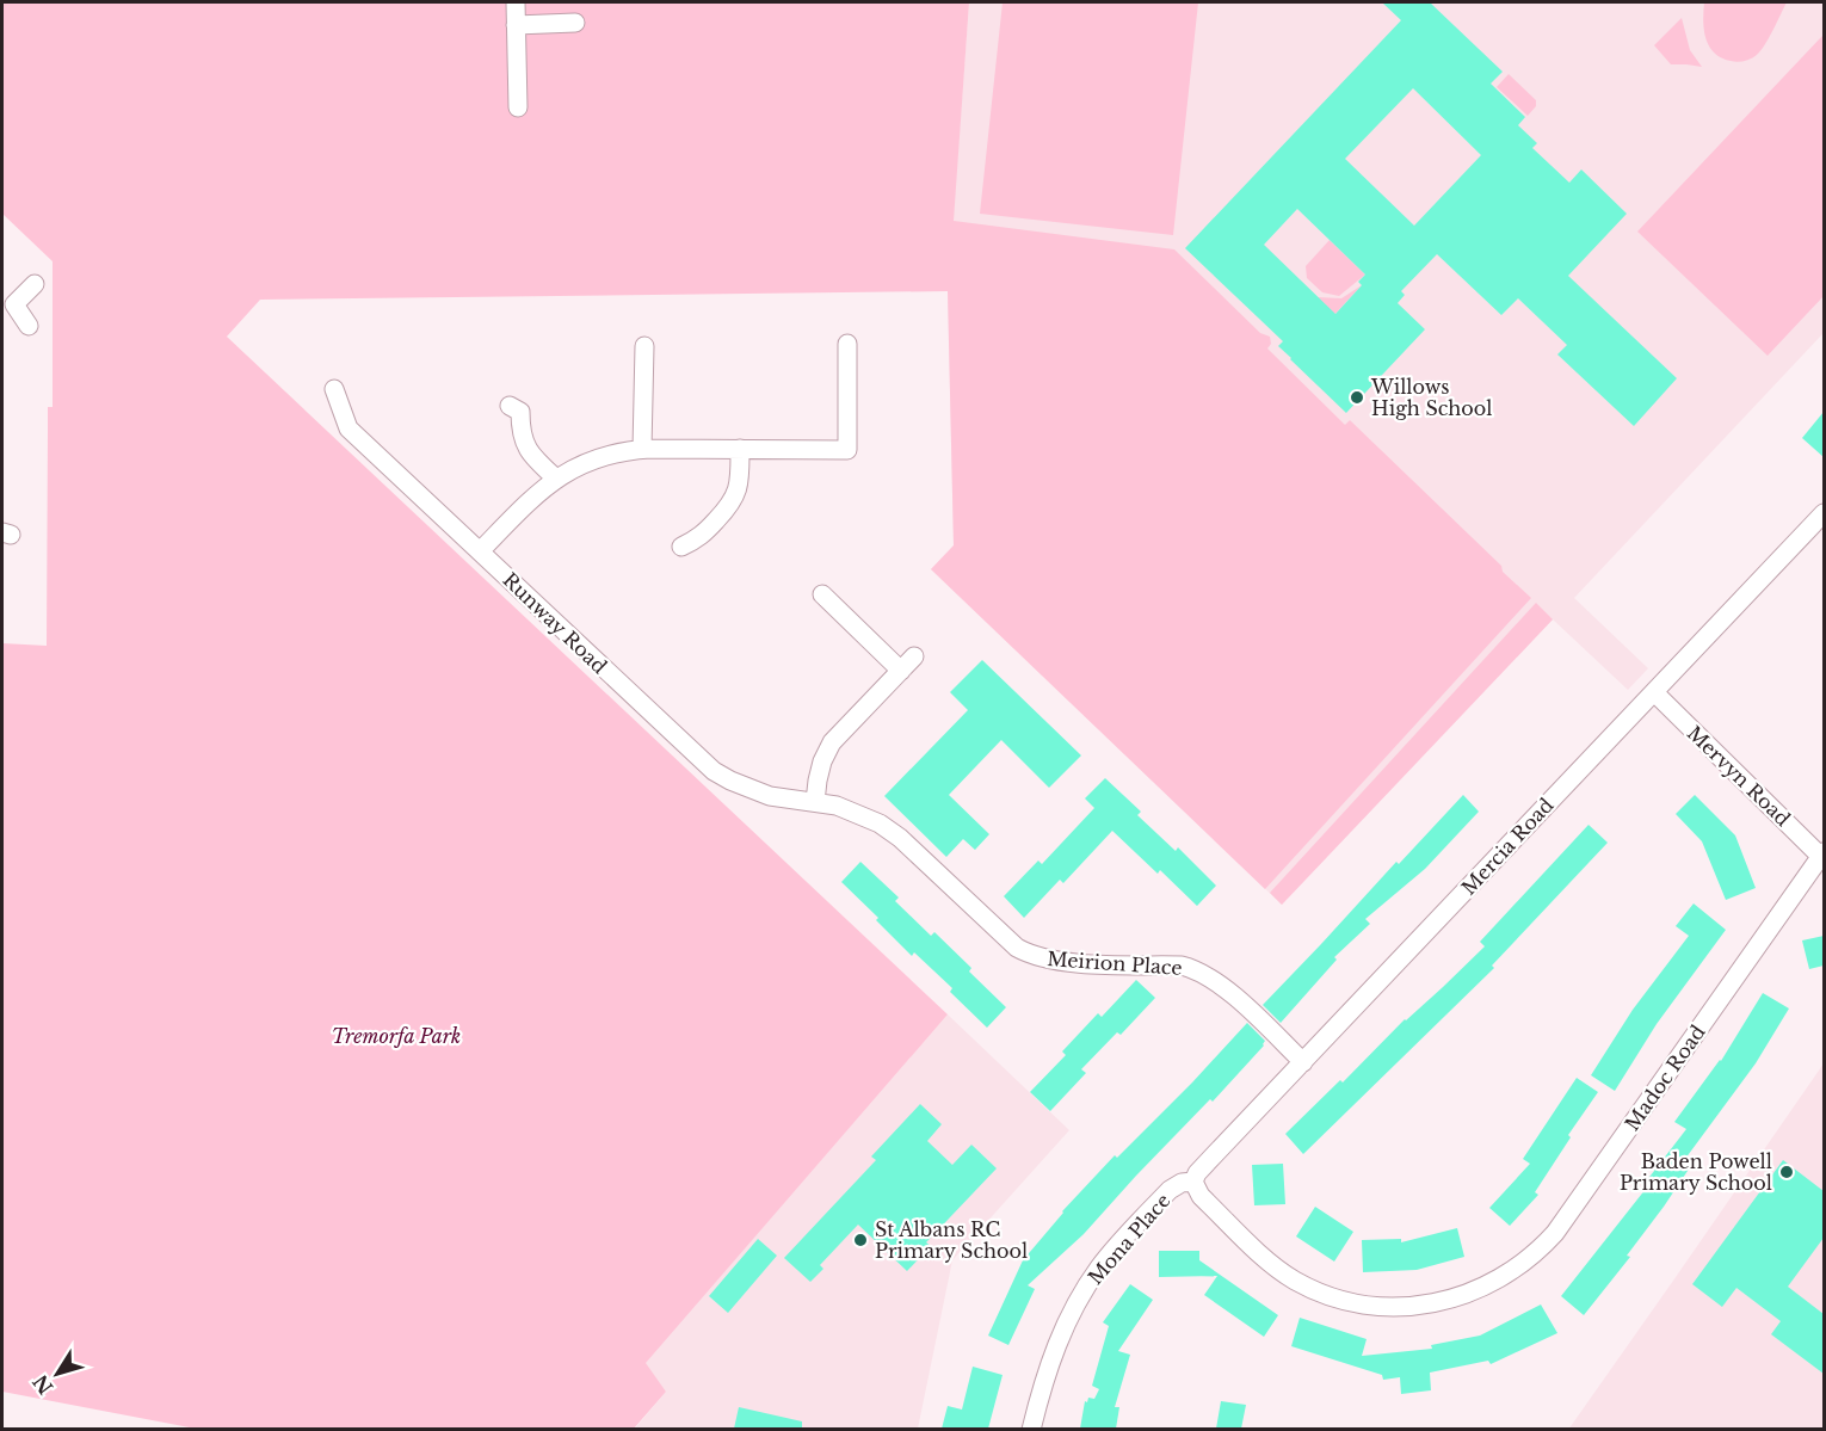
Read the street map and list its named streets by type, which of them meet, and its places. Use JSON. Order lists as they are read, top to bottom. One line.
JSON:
{"streets":{"street":["Runway Road","Mervyn Road","Mercia Road","Meirion Place","Madoc Road","Mona Place"]},"crossings":[["Runway Road","Meirion Place"],["Mervyn Road","Mercia Road"],["Mervyn Road","Madoc Road"],["Mercia Road","Meirion Place"],["Mercia Road","Madoc Road"],["Mercia Road","Mona Place"],["Madoc Road","Mona Place"]],"parks":["Tremorfa Park"],"places":["Willows High School","Baden Powell Primary School","St Albans RC Primary School"],"north":"bottom left"}
